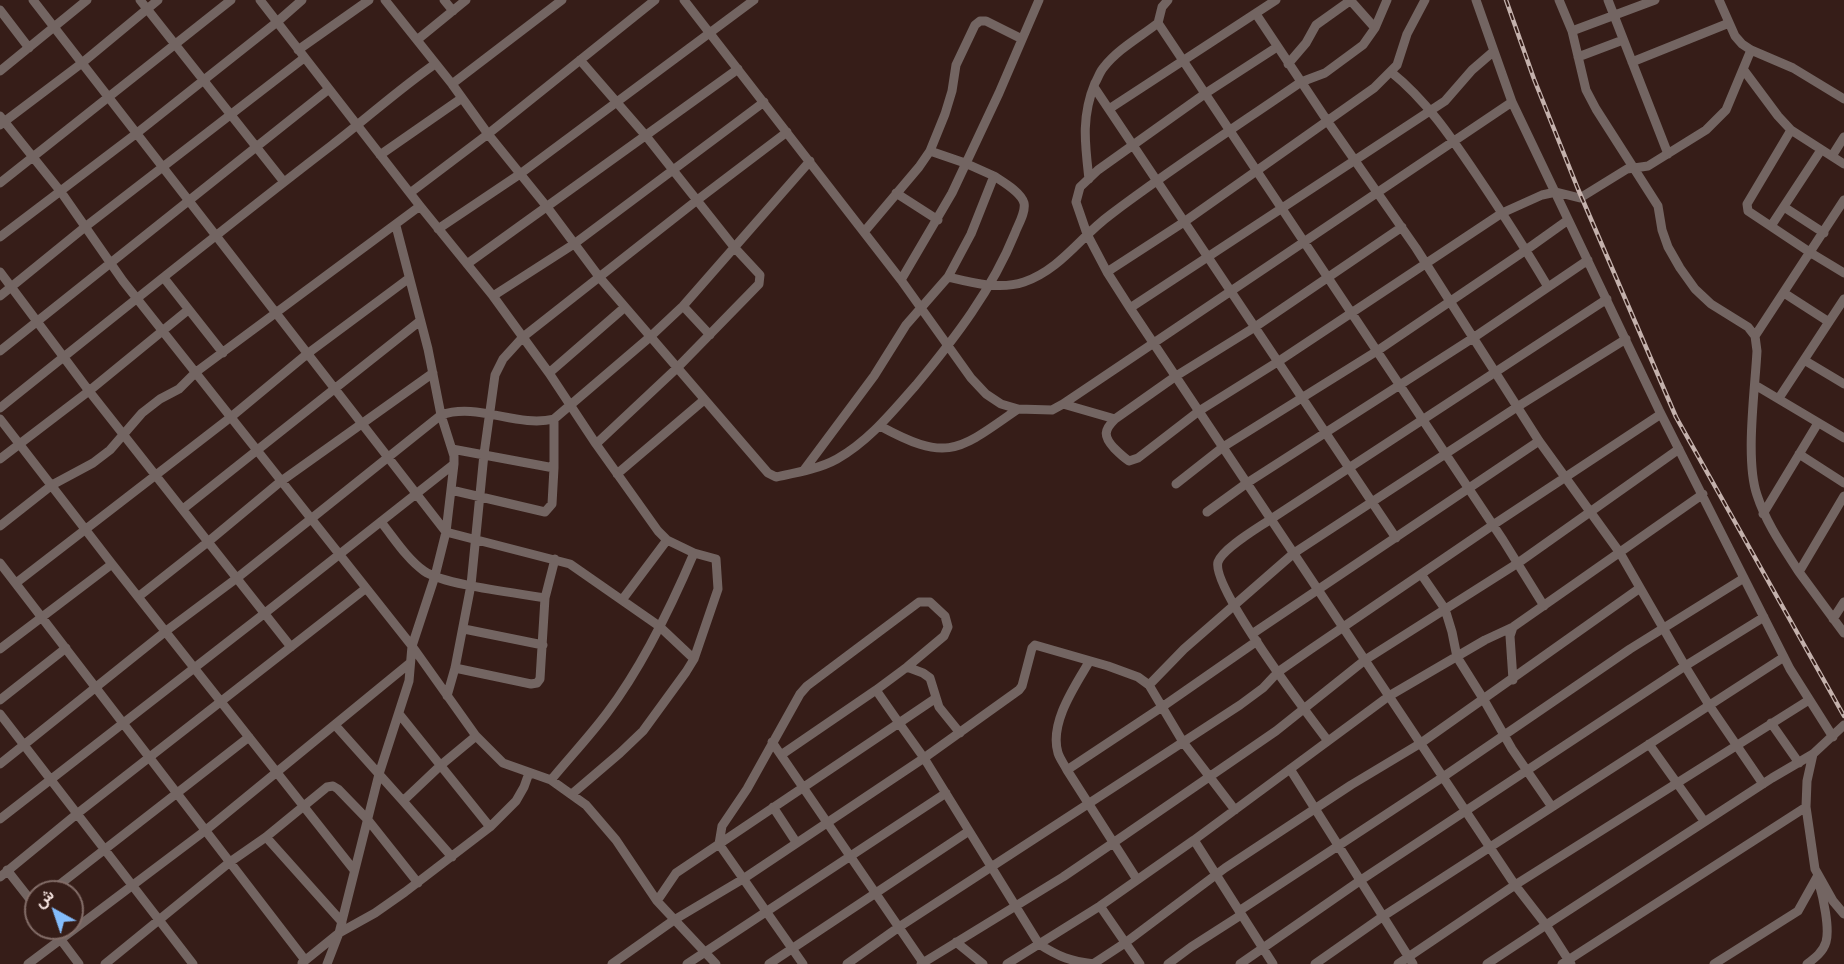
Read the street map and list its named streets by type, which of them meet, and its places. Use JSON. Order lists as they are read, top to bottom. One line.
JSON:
{"north":"top left"}
